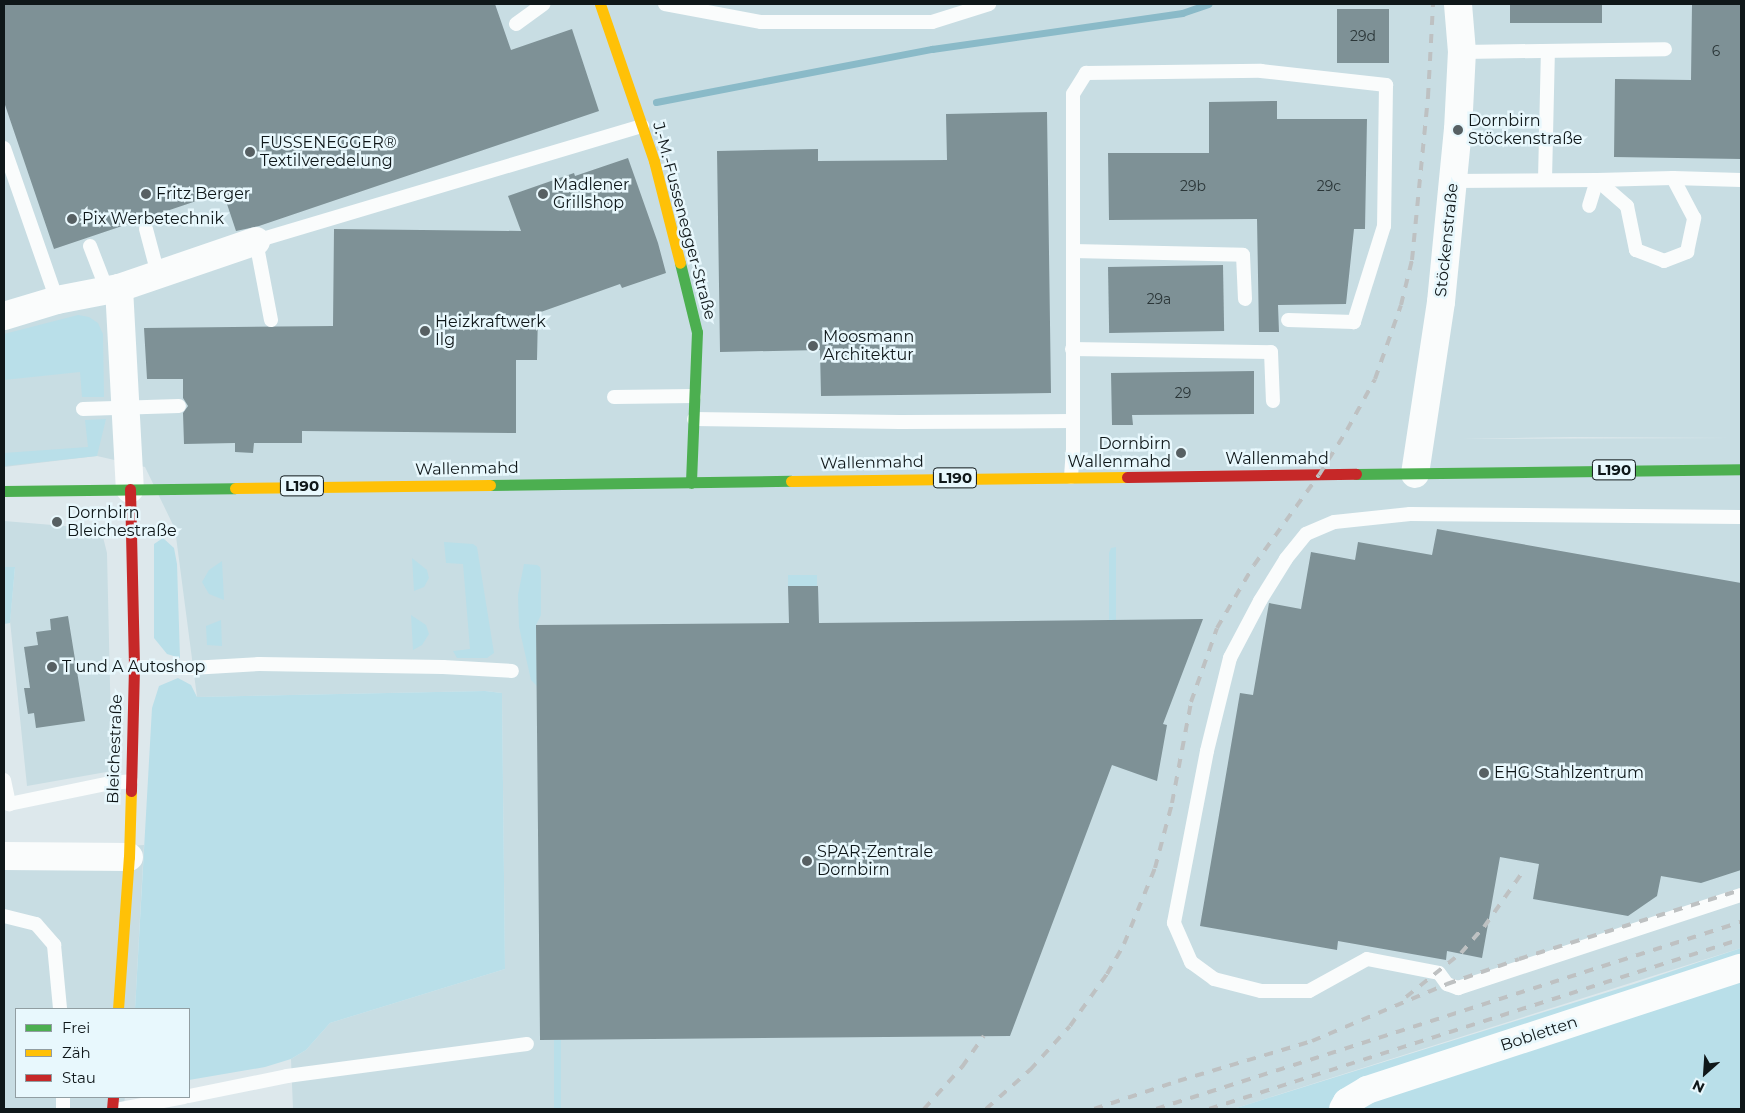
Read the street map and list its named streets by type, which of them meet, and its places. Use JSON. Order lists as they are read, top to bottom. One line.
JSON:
{"streets":{"main road":["J.-M.-Fussenegger-Straße","Wallenmahd","L190","Bleichestraße"],"street":["Stöckenstraße","Bobletten"]},"crossings":[["J.-M.-Fussenegger-Straße","Wallenmahd"],["Stöckenstraße","Wallenmahd"],["Wallenmahd","Bleichestraße"]],"places":["Dornbirn Stöckenstraße","FUSSENEGGER® Textilveredelung","Fritz Berger","Madlener Grillshop","Pix Werbetechnik","Heizkraftwerk Ilg","Moosmann Architektur","Dornbirn Wallenmahd","Dornbirn Bleichestraße","T und A Autoshop","EHG Stahlzentrum","SPAR-Zentrale Dornbirn"],"house_numbers":["29d","6","29b","29c","29a","29"],"legend":["Frei","Zäh","Stau"],"north":"bottom left"}
